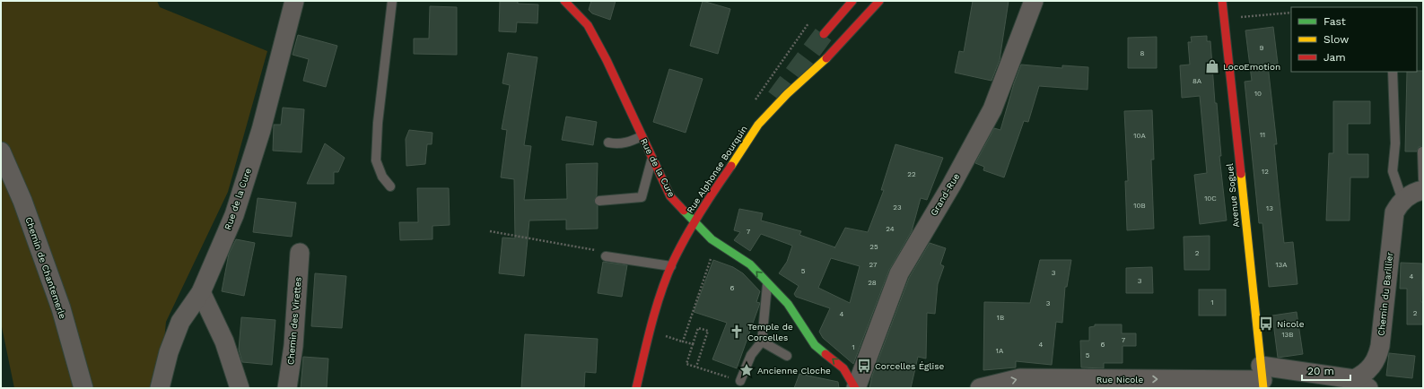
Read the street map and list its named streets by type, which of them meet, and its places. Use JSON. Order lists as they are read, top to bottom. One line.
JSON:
{"streets":{"street":["Rue de la Cure","Rue Alphonse Bourquin","Grand-Rue","Avenue Soguel","Chemin de Chantemerle","Chemin du Barillier","Chemin des Virettes","Rue Nicole"]},"crossings":[["Rue de la Cure","Rue Alphonse Bourquin"],["Rue de la Cure","Grand-Rue"],["Avenue Soguel","Rue Nicole"],["Chemin du Barillier","Rue Nicole"]],"one_way":["Rue Nicole"],"places":{"shop":["LocoEmotion"],"bus stop":["Nicole","Corcelles Église"],"church":["Temple de Corcelles"],"place":["Ancienne Cloche"]},"house_numbers":["9","8","8A","10","11","10A","12","22","10C","10B","23","13","24","7","25","2","27","13A","5","3","4","3","28","6","1","3","2","4","1B","13B","7","4","6","1","1A","5"],"legend":["Fast","Slow","Jam"],"scale_bar":"20 m"}
